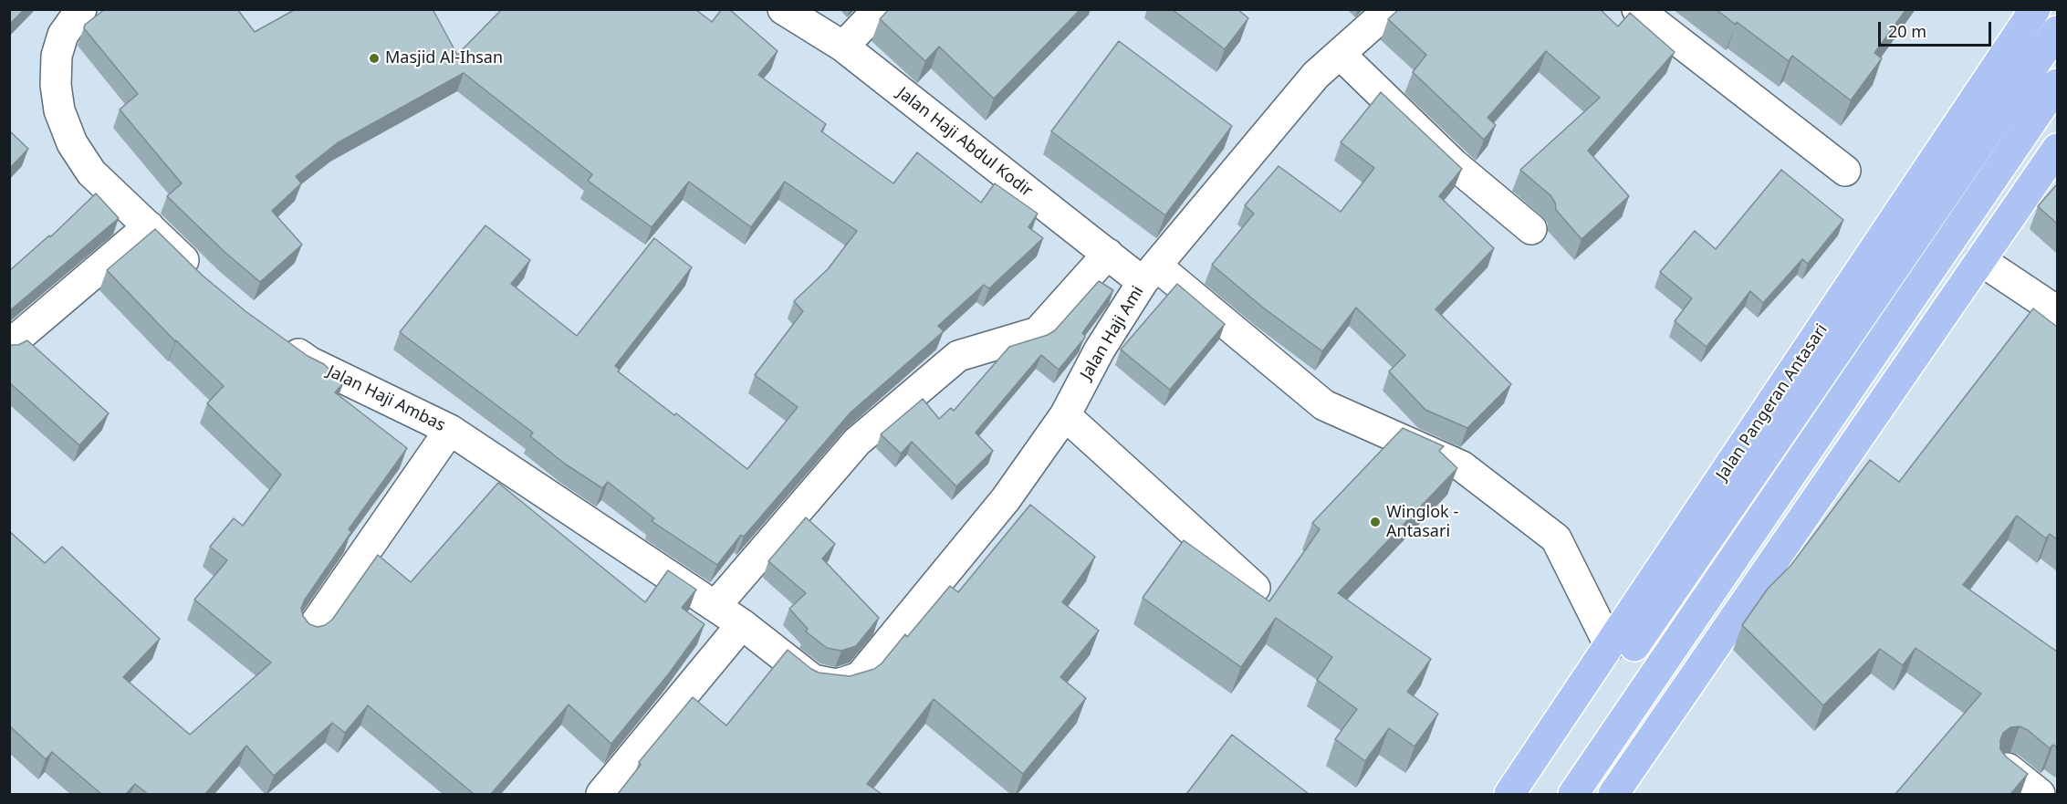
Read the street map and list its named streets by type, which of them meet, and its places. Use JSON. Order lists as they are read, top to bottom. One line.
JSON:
{"streets":{"main road":["Jalan Pangeran Antasari"],"street":["Jalan Haji Abdul Kodir","Jalan Haji Ami","Jalan Haji Ambas"]},"crossings":[["Jalan Haji Abdul Kodir","Jalan Haji Ami"],["Jalan Haji Abdul Kodir","Jalan Pangeran Antasari"],["Jalan Haji Ami","Jalan Haji Ambas"]],"places":["Masjid Al-Ihsan","Winglok - Antasari"],"scale_bar":"20 m"}
